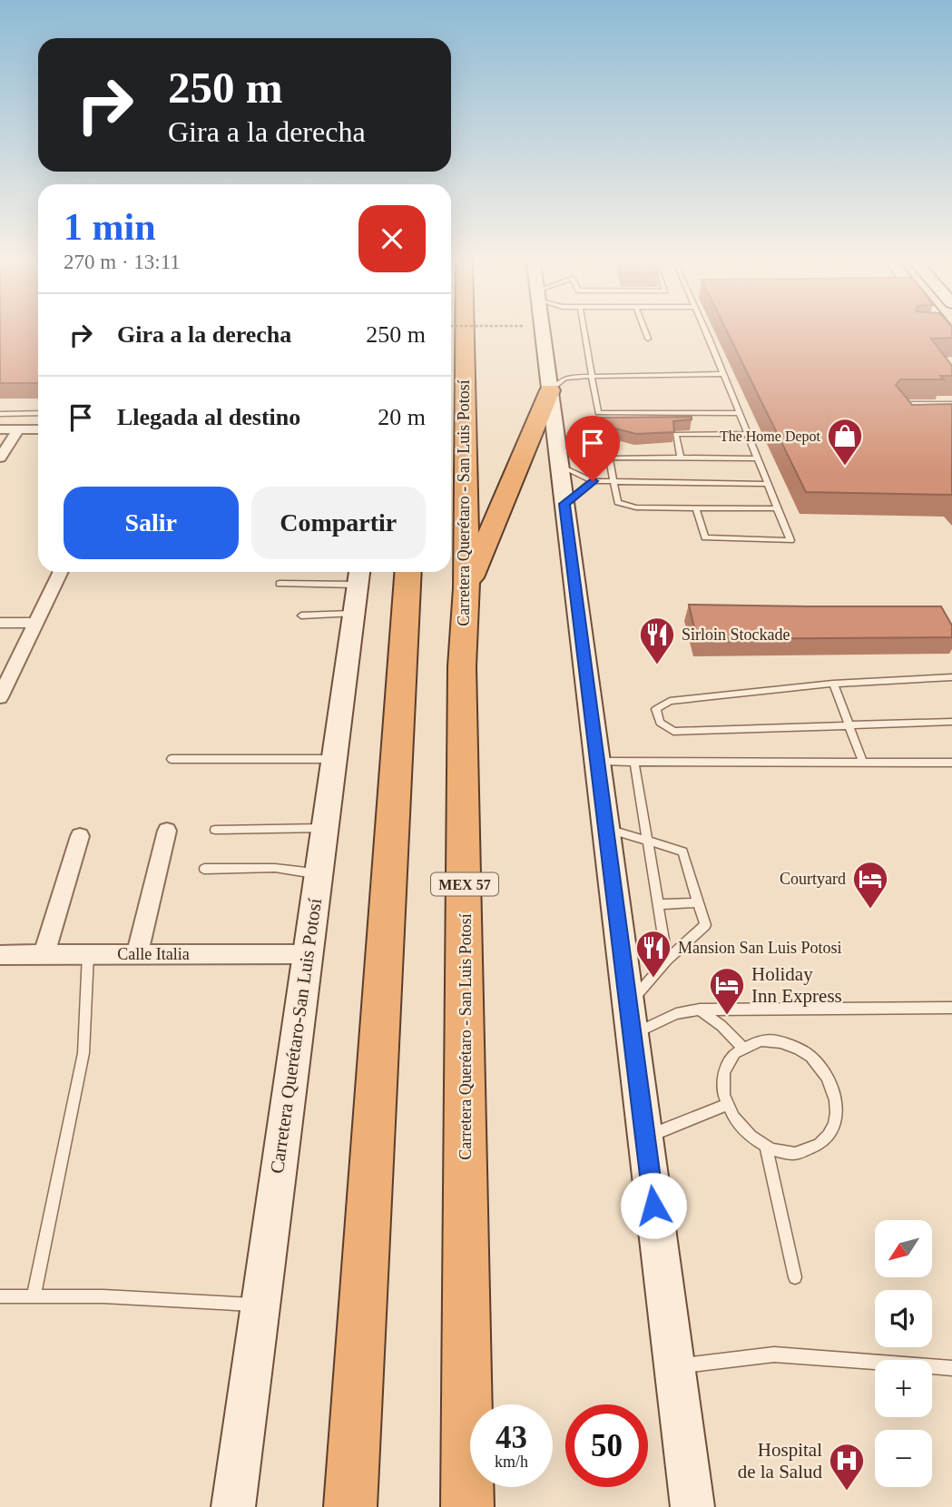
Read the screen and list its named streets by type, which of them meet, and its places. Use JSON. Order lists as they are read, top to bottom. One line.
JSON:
{"streets":{"highway":["Carretera Querétaro - San Luis Potosí","MEX 57"],"main road":["Carretera Querétaro-San Luis Potosí"],"street":["Calle Italia"]},"crossings":[["Calle Italia","Carretera Querétaro-San Luis Potosí"]],"places":{"shop":["The Home Depot"],"restaurant":["Sirloin Stockade","Mansion San Luis Potosi"],"hotel":["Courtyard","Holiday Inn Express"],"hospital":["Hospital de la Salud"]},"north":"bottom left","page":{"turn":["250 m","Gira a la derecha"],"heading":["1 min","270 m · 13:11"],"list":[{"name":"Gira a la derecha","value":"250 m"},{"name":"Llegada al destino","value":"20 m"}],"buttons":["Salir","Compartir"],"map_buttons":["+","−"],"speed":"43 km/h","limit":"50"}}
